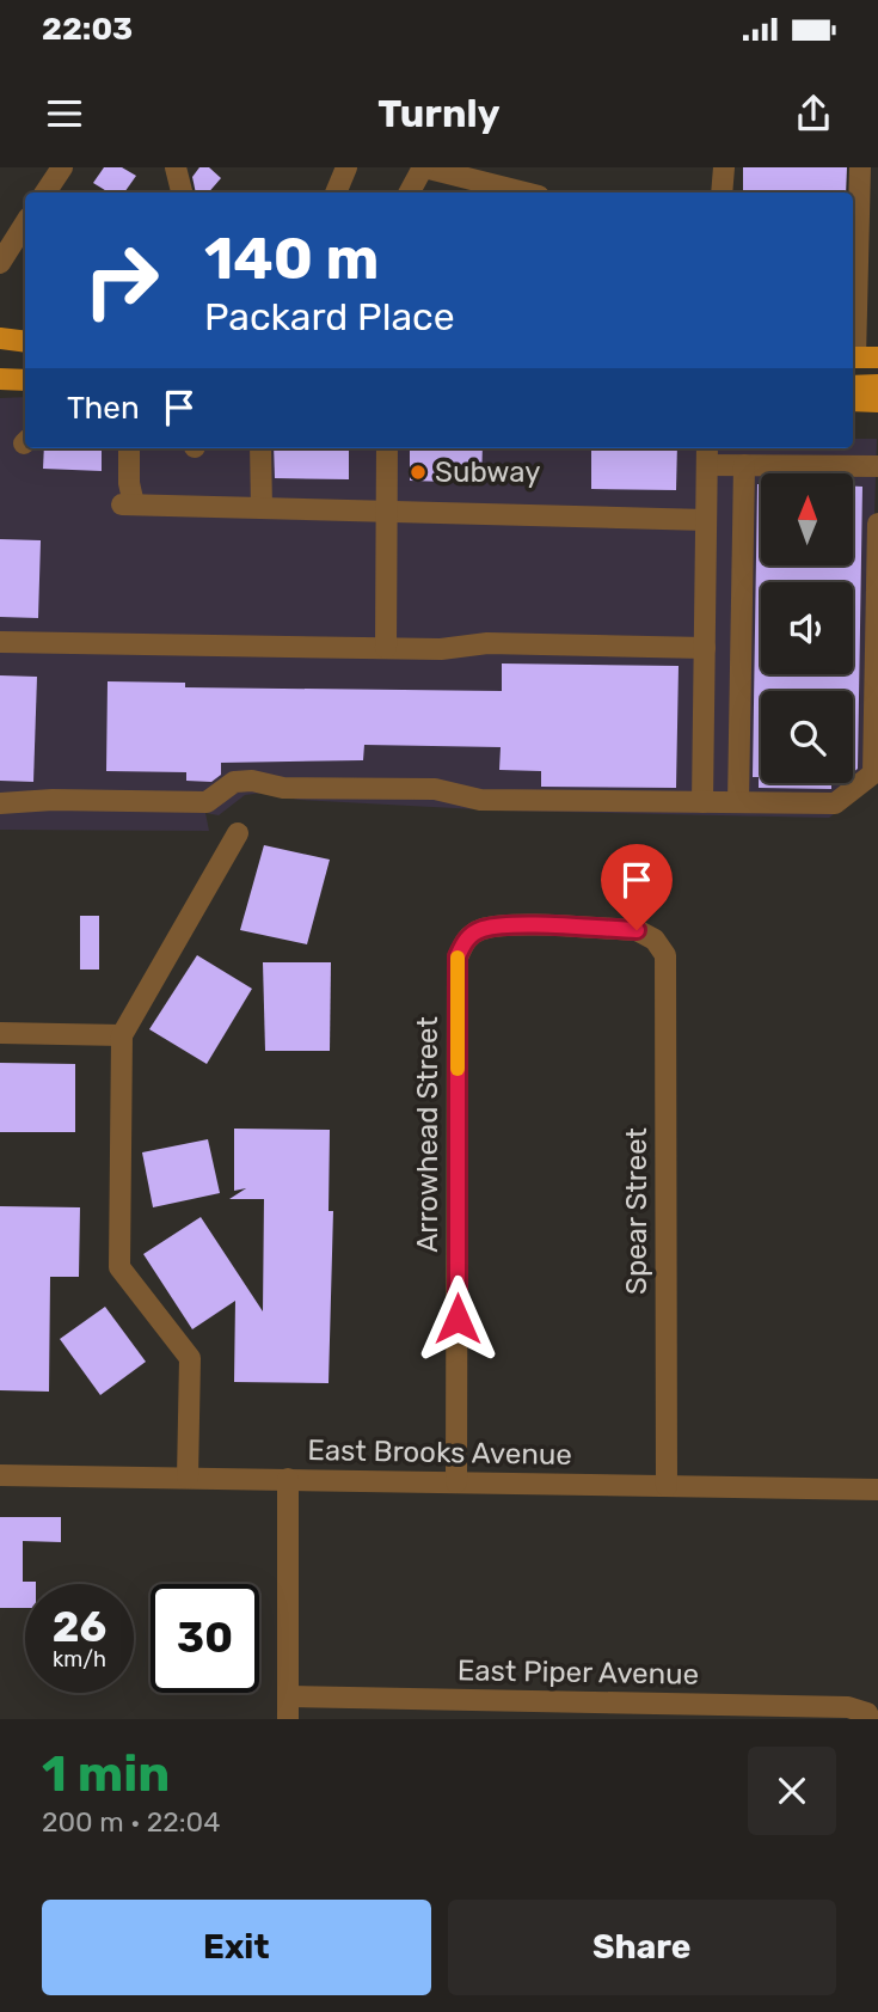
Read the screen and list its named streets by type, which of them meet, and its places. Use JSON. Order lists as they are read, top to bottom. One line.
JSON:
{"streets":{"street":["Arrowhead Street","Spear Street","East Brooks Avenue","East Piper Avenue"]},"crossings":[["Arrowhead Street","Spear Street"],["Arrowhead Street","East Brooks Avenue"],["Spear Street","East Brooks Avenue"]],"places":["Subway"],"north":"top","page":{"status":"22:03","header":"Turnly","turn":["140 m","Packard Place"],"then":"Then","speed":"26 km/h","limit":"30","heading":["1 min","200 m · 22:04"],"buttons":["Exit","Share"]}}
